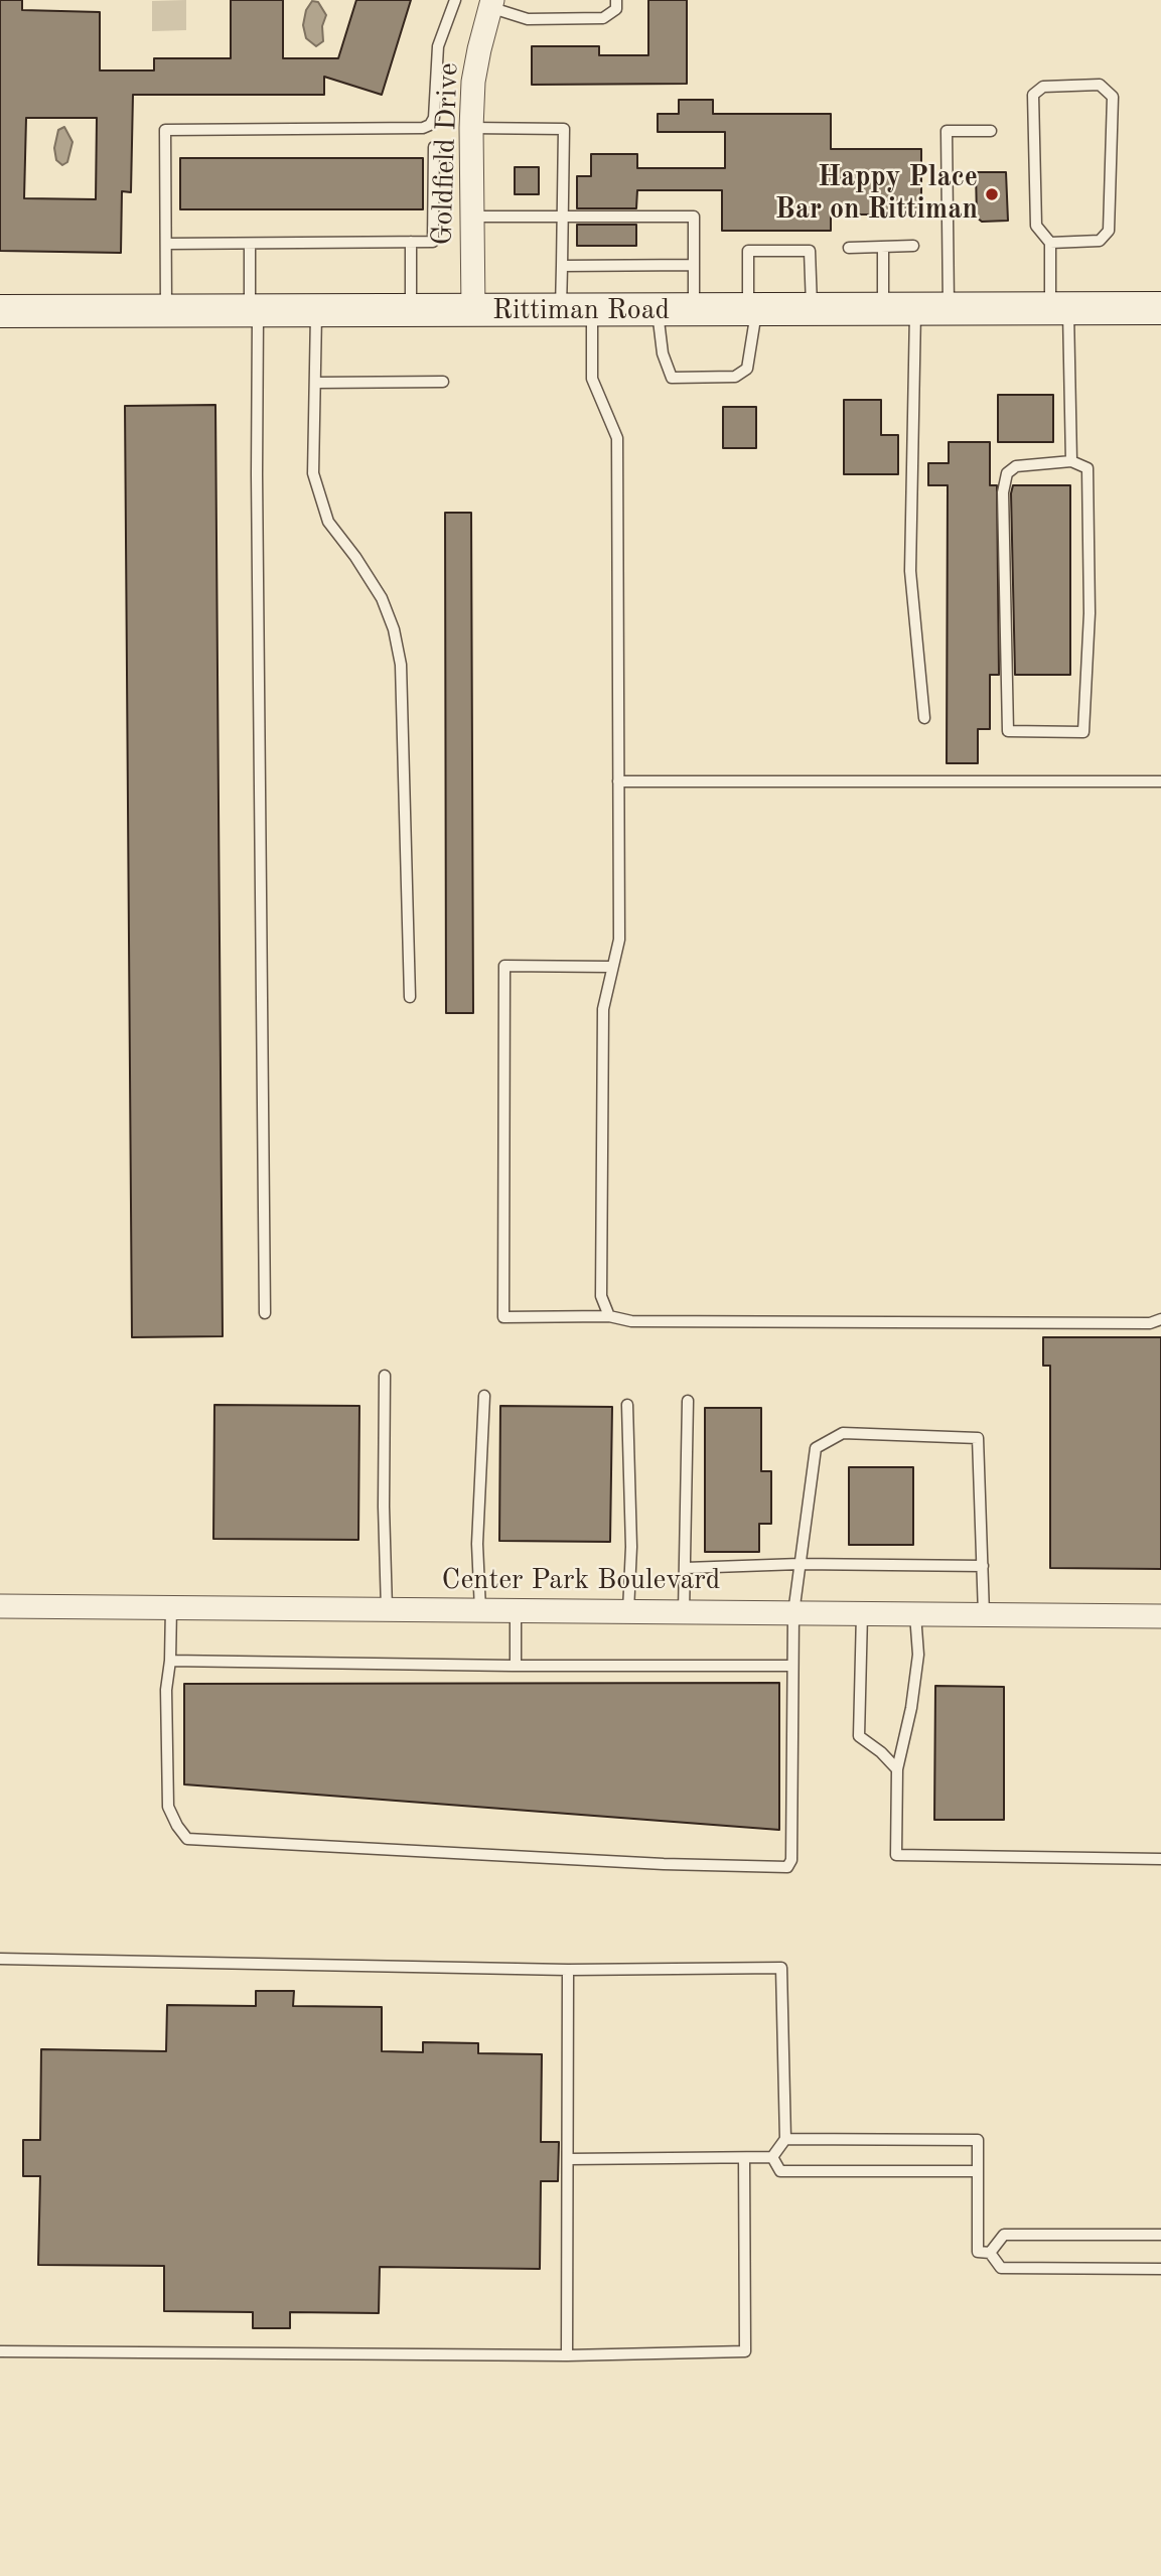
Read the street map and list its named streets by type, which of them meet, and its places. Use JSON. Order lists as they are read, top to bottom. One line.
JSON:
{"streets":{"main road":["Rittiman Road"],"street":["Goldfield Drive","Center Park Boulevard"]},"crossings":[["Goldfield Drive","Rittiman Road"]],"places":["Happy Place Bar on Rittiman"]}
